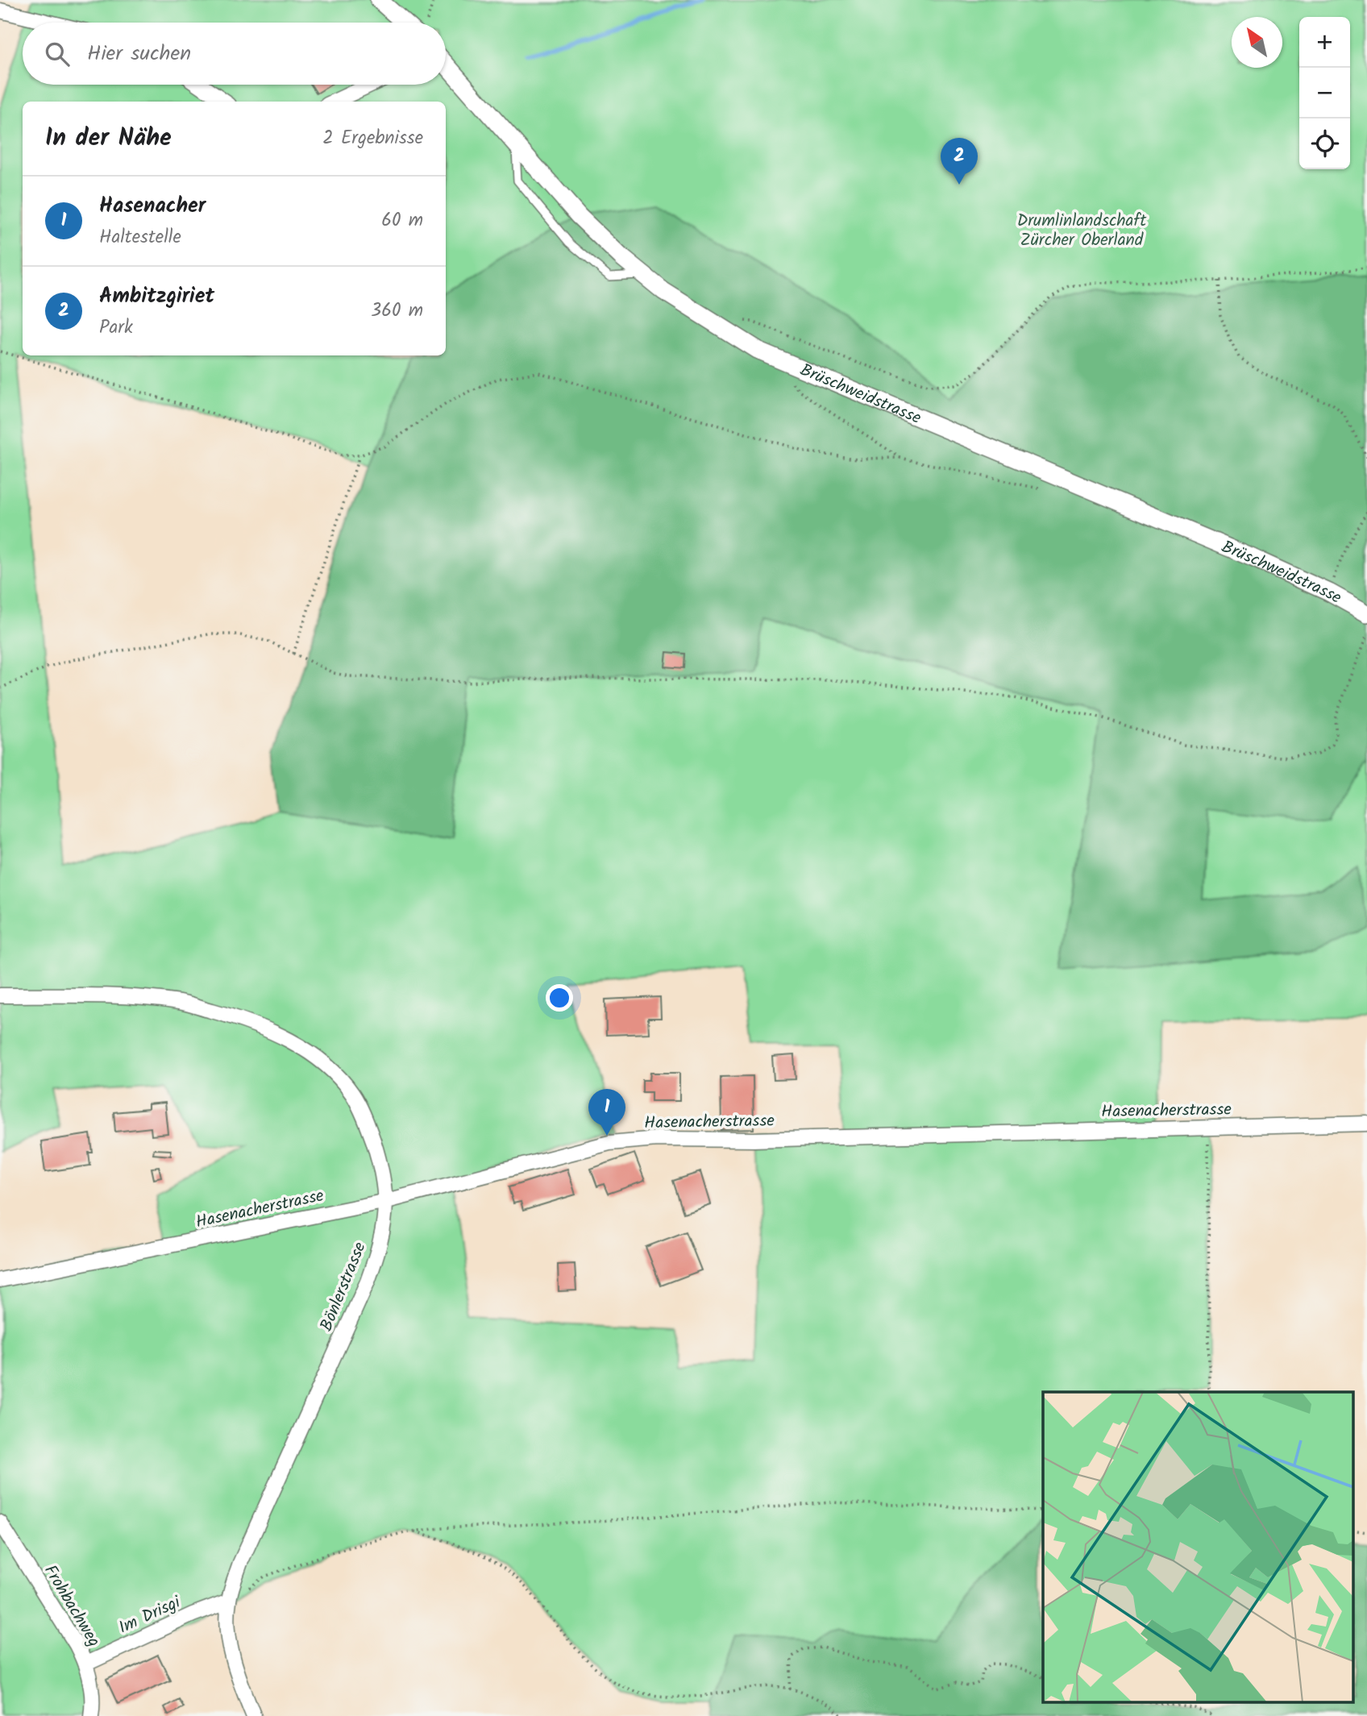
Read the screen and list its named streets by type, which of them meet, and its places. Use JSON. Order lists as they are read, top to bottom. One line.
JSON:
{"streets":{"street":["Brüschweidstrasse","Hasenacherstrasse","Bönlerstrasse","Frohbachweg","Im Drisgi"]},"crossings":[["Hasenacherstrasse","Bönlerstrasse"],["Bönlerstrasse","Im Drisgi"],["Frohbachweg","Im Drisgi"]],"parks":["Drumlinlandschaft Zürcher Oberland"],"north":"top left","page":{"map_buttons":["+","−"],"search":"Hier suchen","heading":["In der Nähe","2 Ergebnisse"],"pins":["2","1"],"list":[{"mark":"1","name":"Hasenacher","note":"Haltestelle","value":"60 m"},{"mark":"2","name":"Ambitzgiriet","note":"Park","value":"360 m"}]}}
